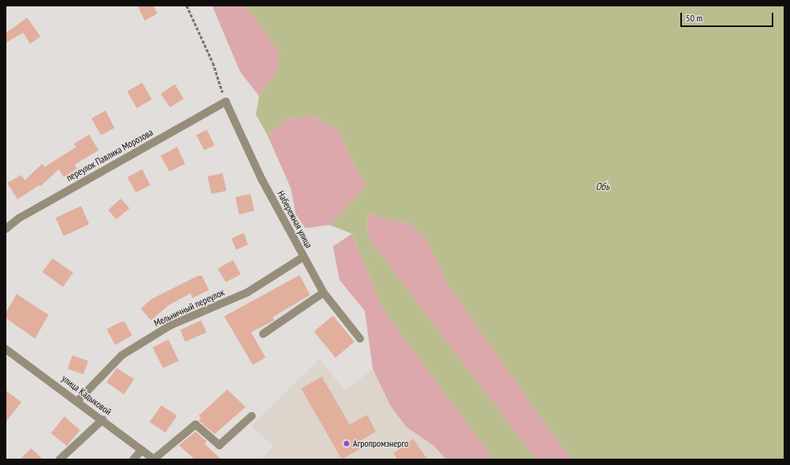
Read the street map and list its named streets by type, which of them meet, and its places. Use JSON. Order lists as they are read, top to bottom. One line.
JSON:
{"streets":{"street":["переулок Павлика Морозова","Набережная улица","Мельничный переулок","улица Кадыковой"]},"crossings":[["переулок Павлика Морозова","Набережная улица"],["Набережная улица","Мельничный переулок"],["Мельничный переулок","улица Кадыковой"]],"water":["Обь"],"places":["Агропромэнерго"],"scale_bar":"50 m"}
